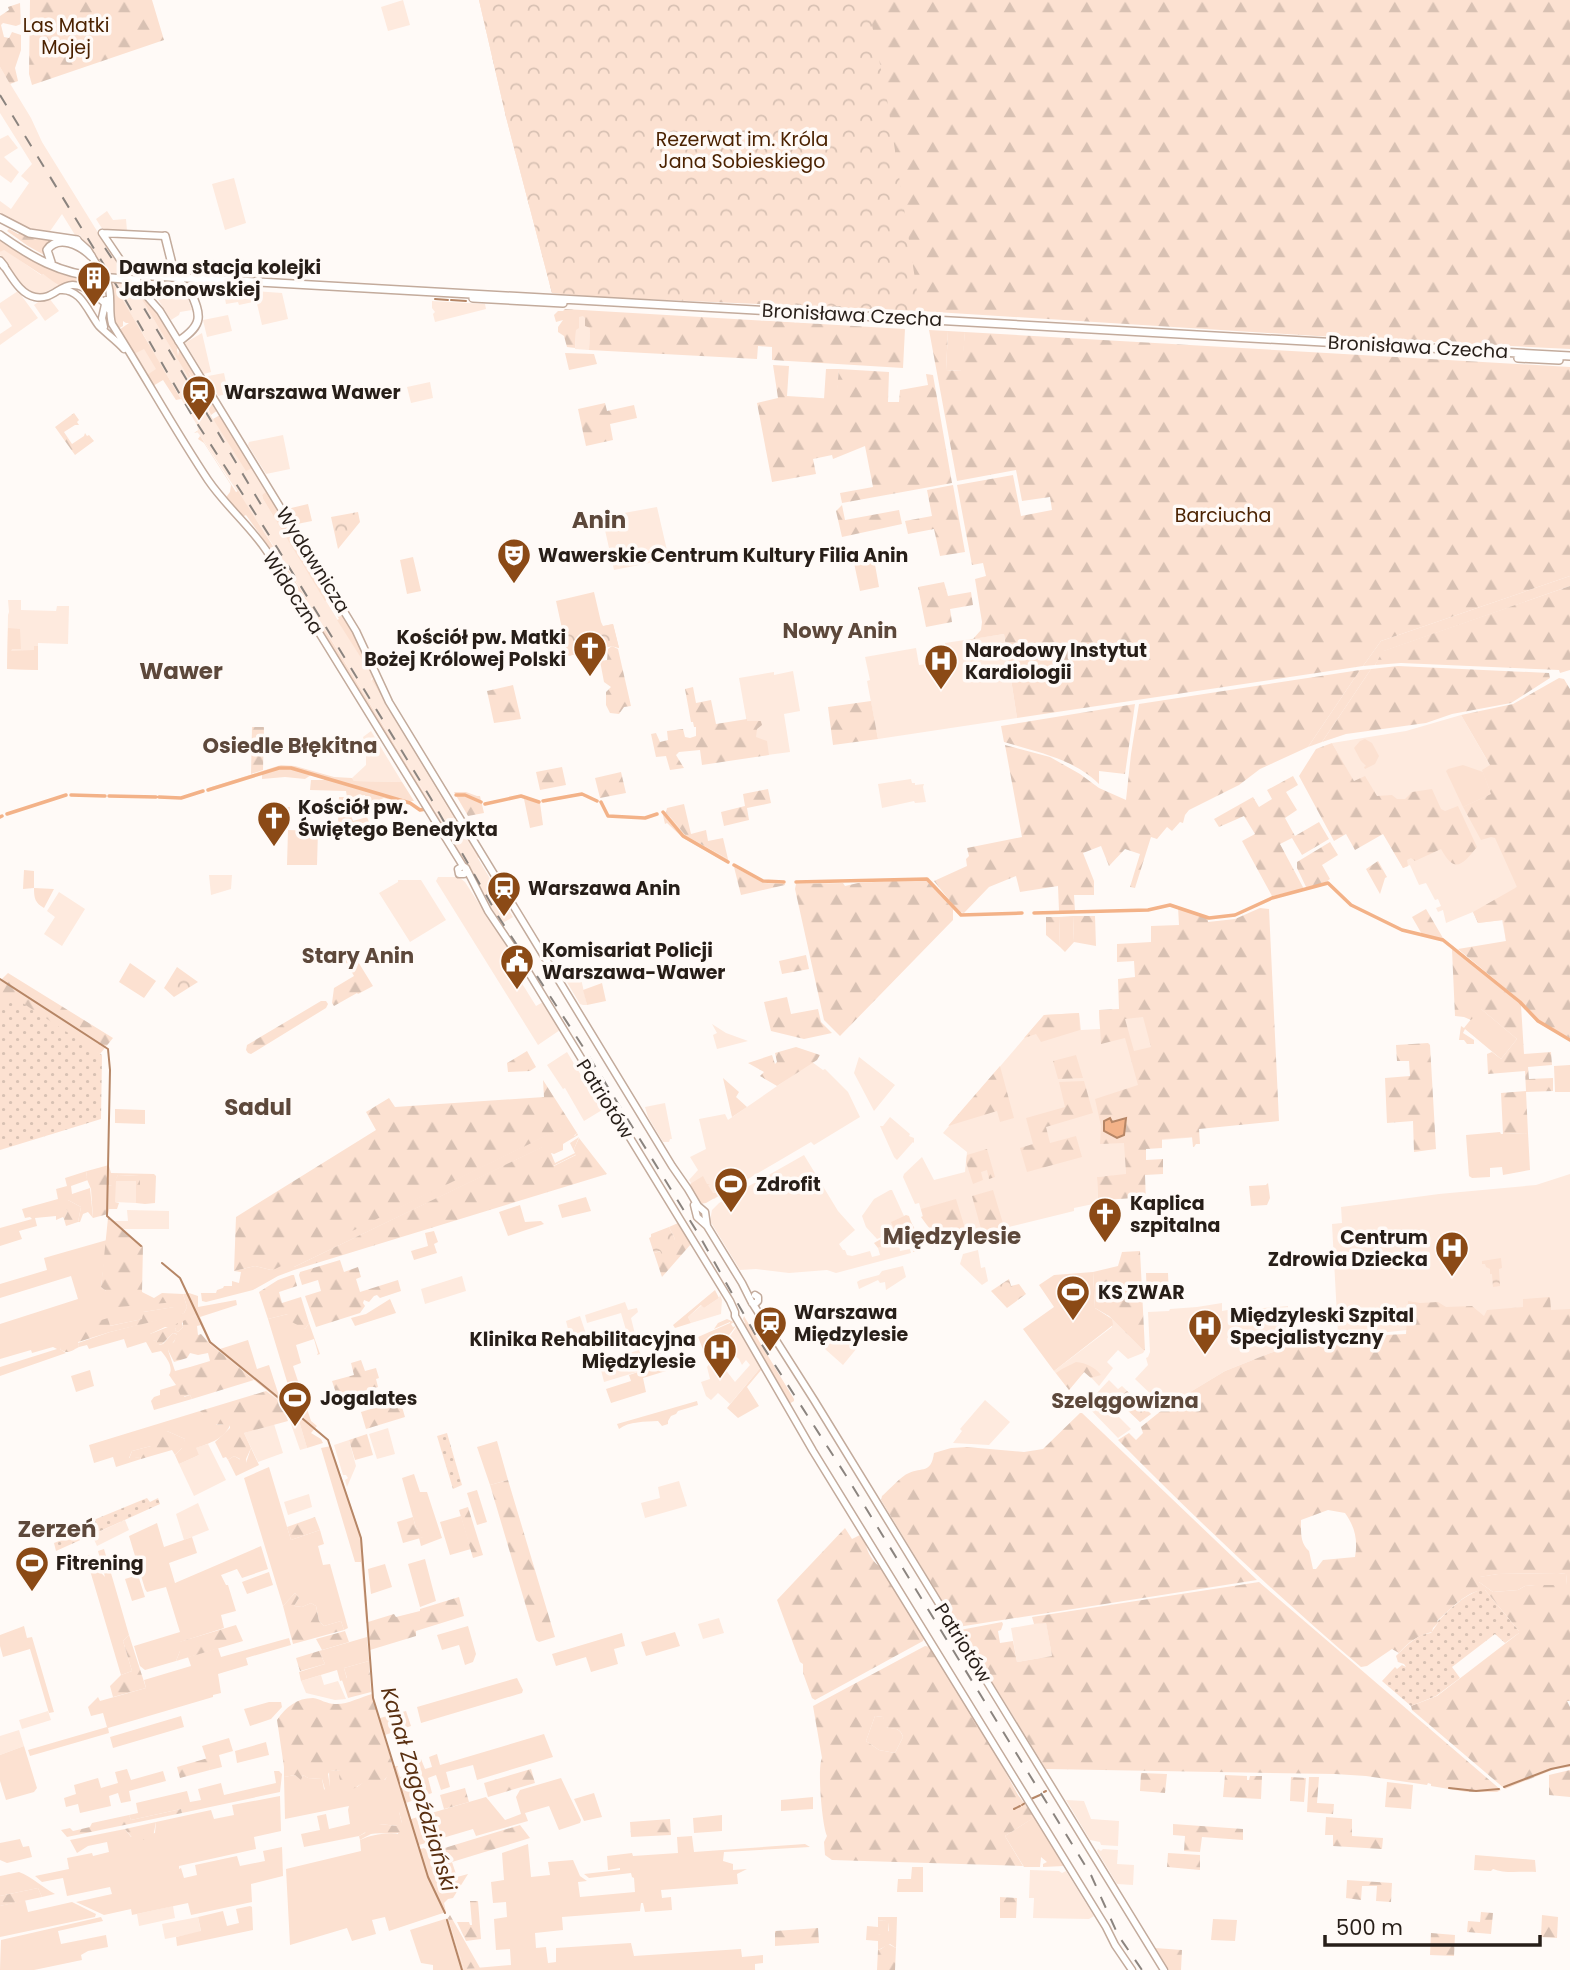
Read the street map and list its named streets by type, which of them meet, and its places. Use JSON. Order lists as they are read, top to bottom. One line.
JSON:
{"streets":{"main road":["Bronisława Czecha","Wydawnicza","Widoczna","Patriotów"]},"crossings":[["Wydawnicza","Patriotów"],["Widoczna","Patriotów"]],"districts":["Anin","Nowy Anin","Wawer","Osiedle Błękitna","Stary Anin","Sadul","Międzylesie","Szelągowizna","Zerzeń"],"water":["Kanał Zagoździański"],"parks":["Las Matki Mojej","Rezerwat im. Króla Jana Sobieskiego","Barciucha"],"places":{"building":["Dawna stacja kolejki Jabłonowskiej"],"station":["Warszawa Wawer","Warszawa Anin","Warszawa Międzylesie"],"theatre":["Wawerskie Centrum Kultury Filia Anin"],"church":["Kościół pw. Matki Bożej Królowej Polski","Kościół pw. Świętego Benedykta","Kaplica szpitalna"],"hospital":["Narodowy Instytut Kardiologii","Centrum Zdrowia Dziecka","Międzyleski Szpital Specjalistyczny","Klinika Rehabilitacyjna Międzylesie"],"public building":["Komisariat Policji Warszawa-Wawer"],"sports":["Zdrofit","KS ZWAR","Jogalates","Fitrening"]},"scale_bar":"500 m"}
